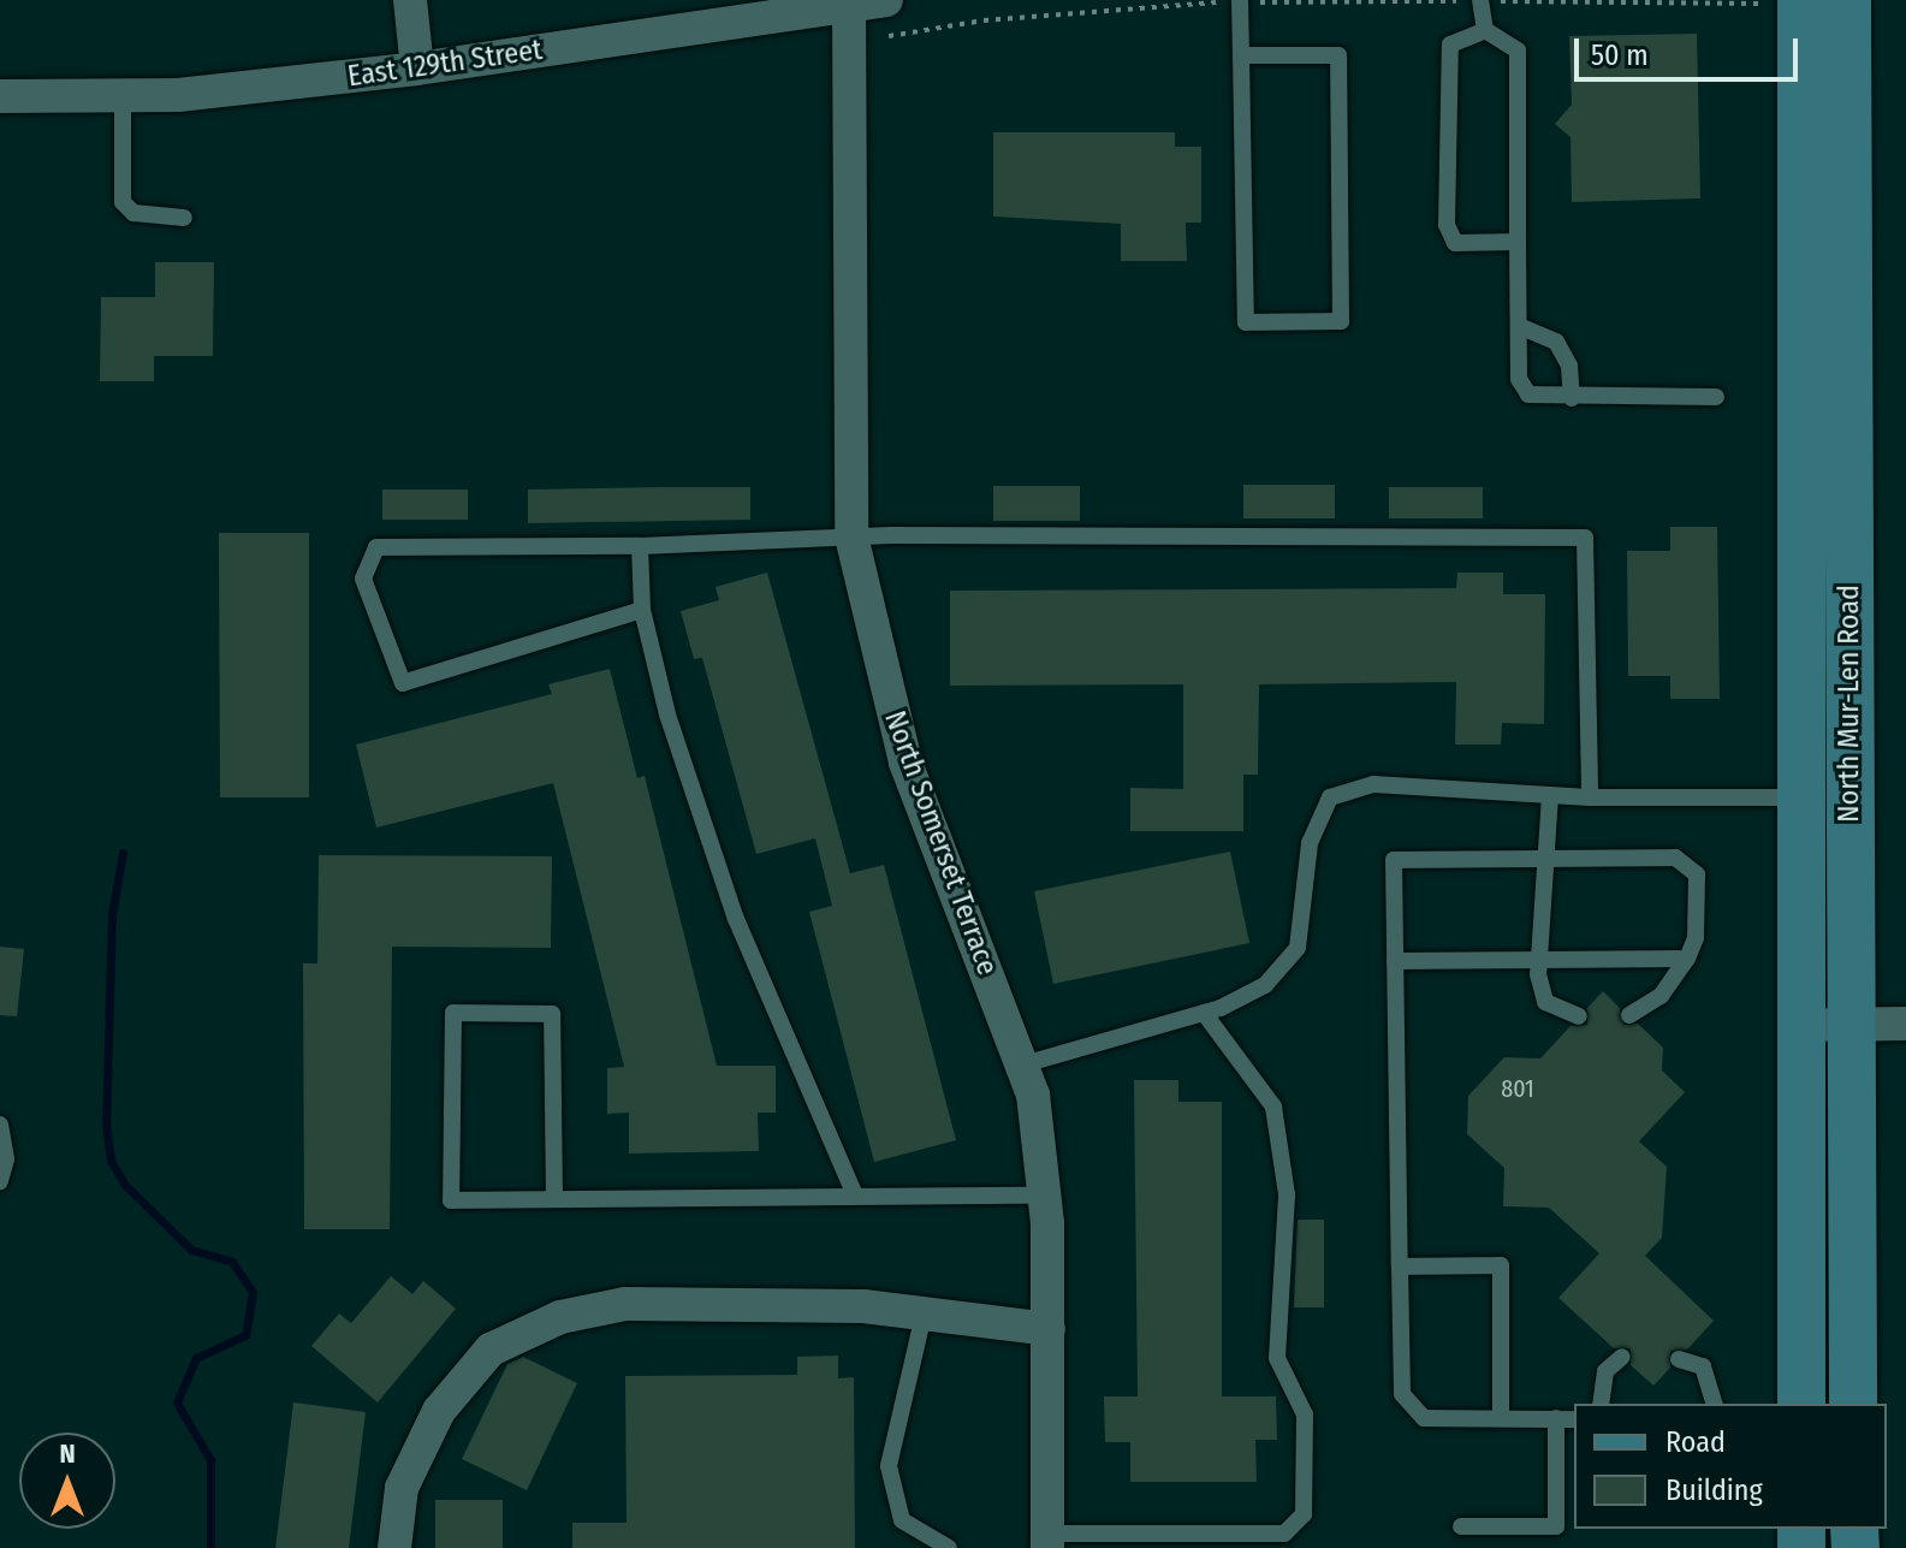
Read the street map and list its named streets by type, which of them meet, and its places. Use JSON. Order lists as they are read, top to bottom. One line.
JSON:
{"streets":{"main road":["North Mur-Len Road"],"street":["East 129th Street","North Somerset Terrace"]},"crossings":[["East 129th Street","North Somerset Terrace"]],"house_numbers":["801"],"legend":["Road","Building"],"scale_bar":"50 m","north":"top"}
